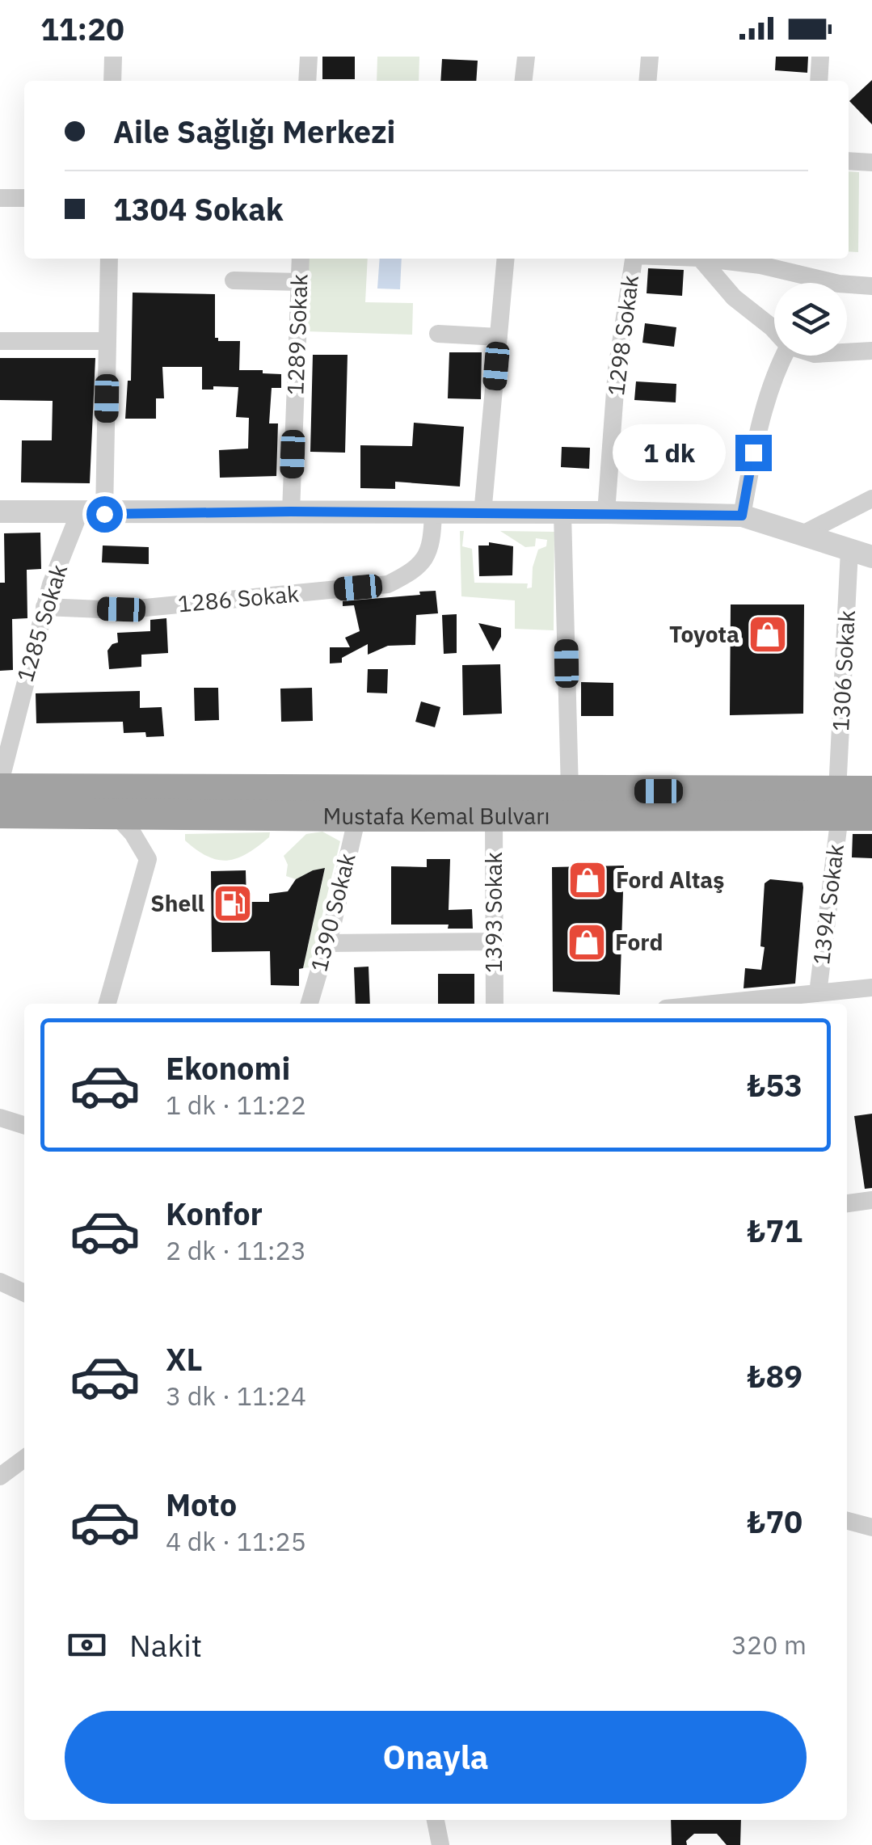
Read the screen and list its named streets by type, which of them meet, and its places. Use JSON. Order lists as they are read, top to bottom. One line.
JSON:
{"streets":{"highway":["Mustafa Kemal Bulvarı"],"street":["1289 Sokak","1298 Sokak","1286 Sokak","1285 Sokak","1306 Sokak","1394 Sokak","1390 Sokak","1393 Sokak"]},"crossings":[["1286 Sokak","1285 Sokak"],["1285 Sokak","Mustafa Kemal Bulvarı"],["1306 Sokak","Mustafa Kemal Bulvarı"],["1306 Sokak","1394 Sokak"],["Mustafa Kemal Bulvarı","1394 Sokak"],["Mustafa Kemal Bulvarı","1390 Sokak"],["Mustafa Kemal Bulvarı","1393 Sokak"]],"places":{"shop":["Toyota","Ford Altaş","Ford"],"fuel station":["Shell"]},"page":{"status":"11:20","banner":["Aile Sağlığı Merkezi","1304 Sokak"],"bubble":"1 dk","list":[{"name":"Ekonomi","note":"1 dk · 11:22","value":"₺53"},{"name":"Konfor","note":"2 dk · 11:23","value":"₺71"},{"name":"XL","note":"3 dk · 11:24","value":"₺89"},{"name":"Moto","note":"4 dk · 11:25","value":"₺70"}],"pay":["Nakit","320 m"],"buttons":"Onayla"}}
